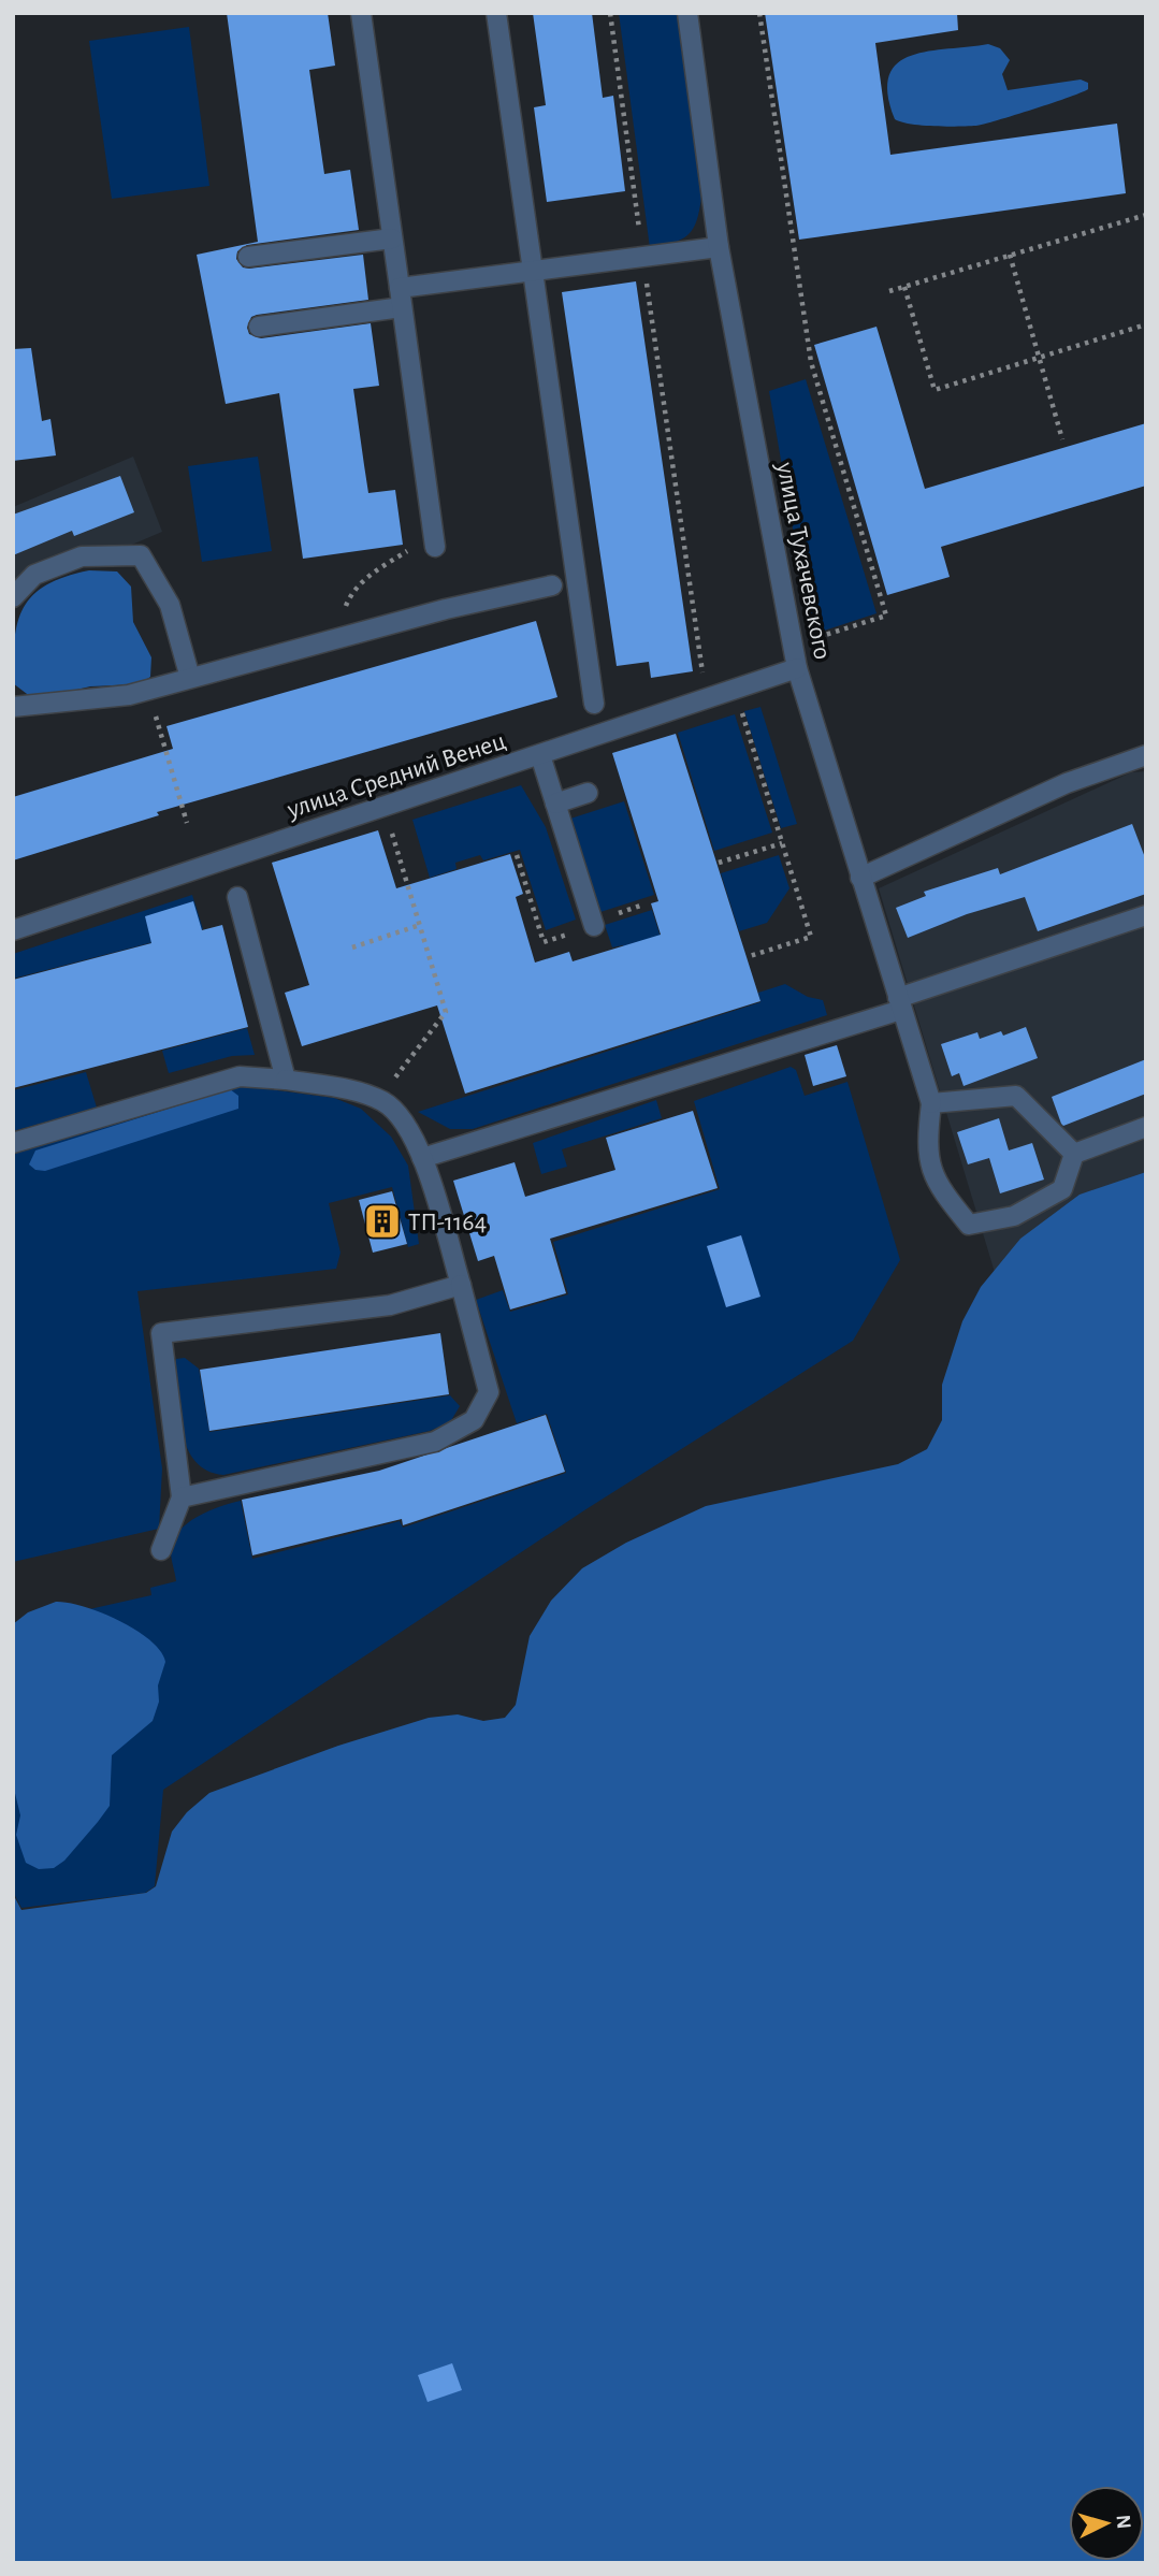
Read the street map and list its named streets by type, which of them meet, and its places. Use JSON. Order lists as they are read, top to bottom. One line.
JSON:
{"streets":{"street":["улица Тухачевского","улица Средний Венец"]},"crossings":[["улица Тухачевского","улица Средний Венец"]],"places":{"building":["ТП-1164"]},"north":"right"}
